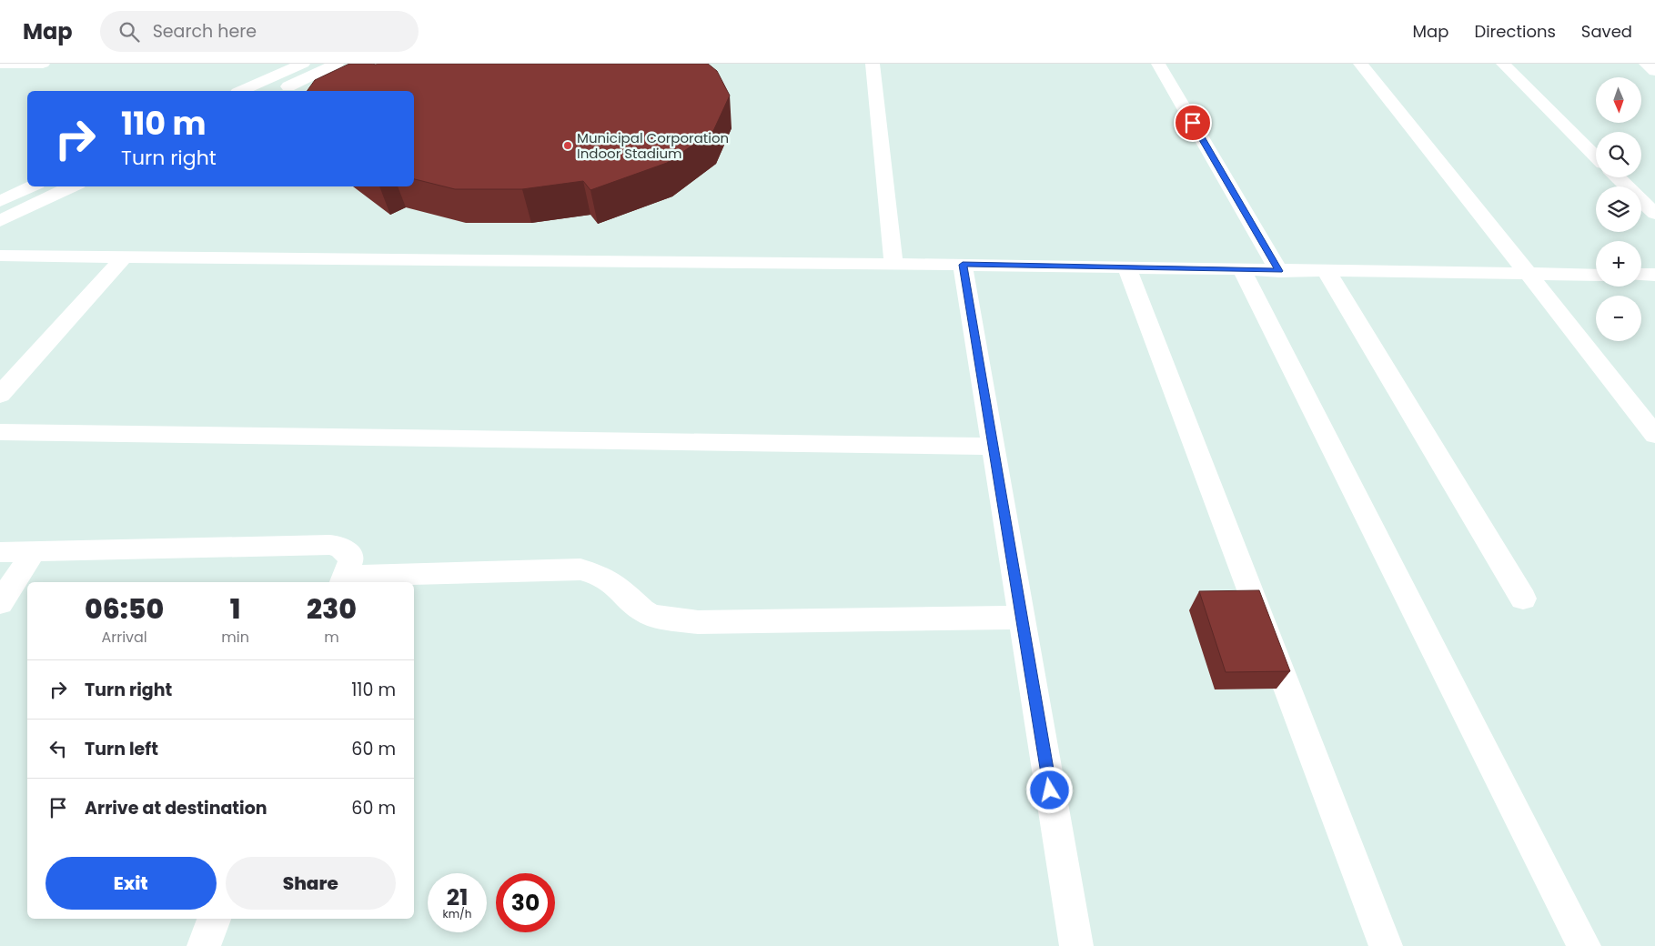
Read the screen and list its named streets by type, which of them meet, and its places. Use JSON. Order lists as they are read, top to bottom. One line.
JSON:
{"places":["Municipal Corporation Indoor Stadium"],"north":"bottom","page":{"header":"Map","search":"Search here","nav":["Map","Directions","Saved"],"map_buttons":["+","−"],"turn":["110 m","Turn right"],"eta":["06:50","Arrival","1","min","230","m"],"list":[{"name":"Turn right","value":"110 m"},{"name":"Turn left","value":"60 m"},{"name":"Arrive at destination","value":"60 m"}],"buttons":["Exit","Share"],"speed":"21 km/h","limit":"30"}}
